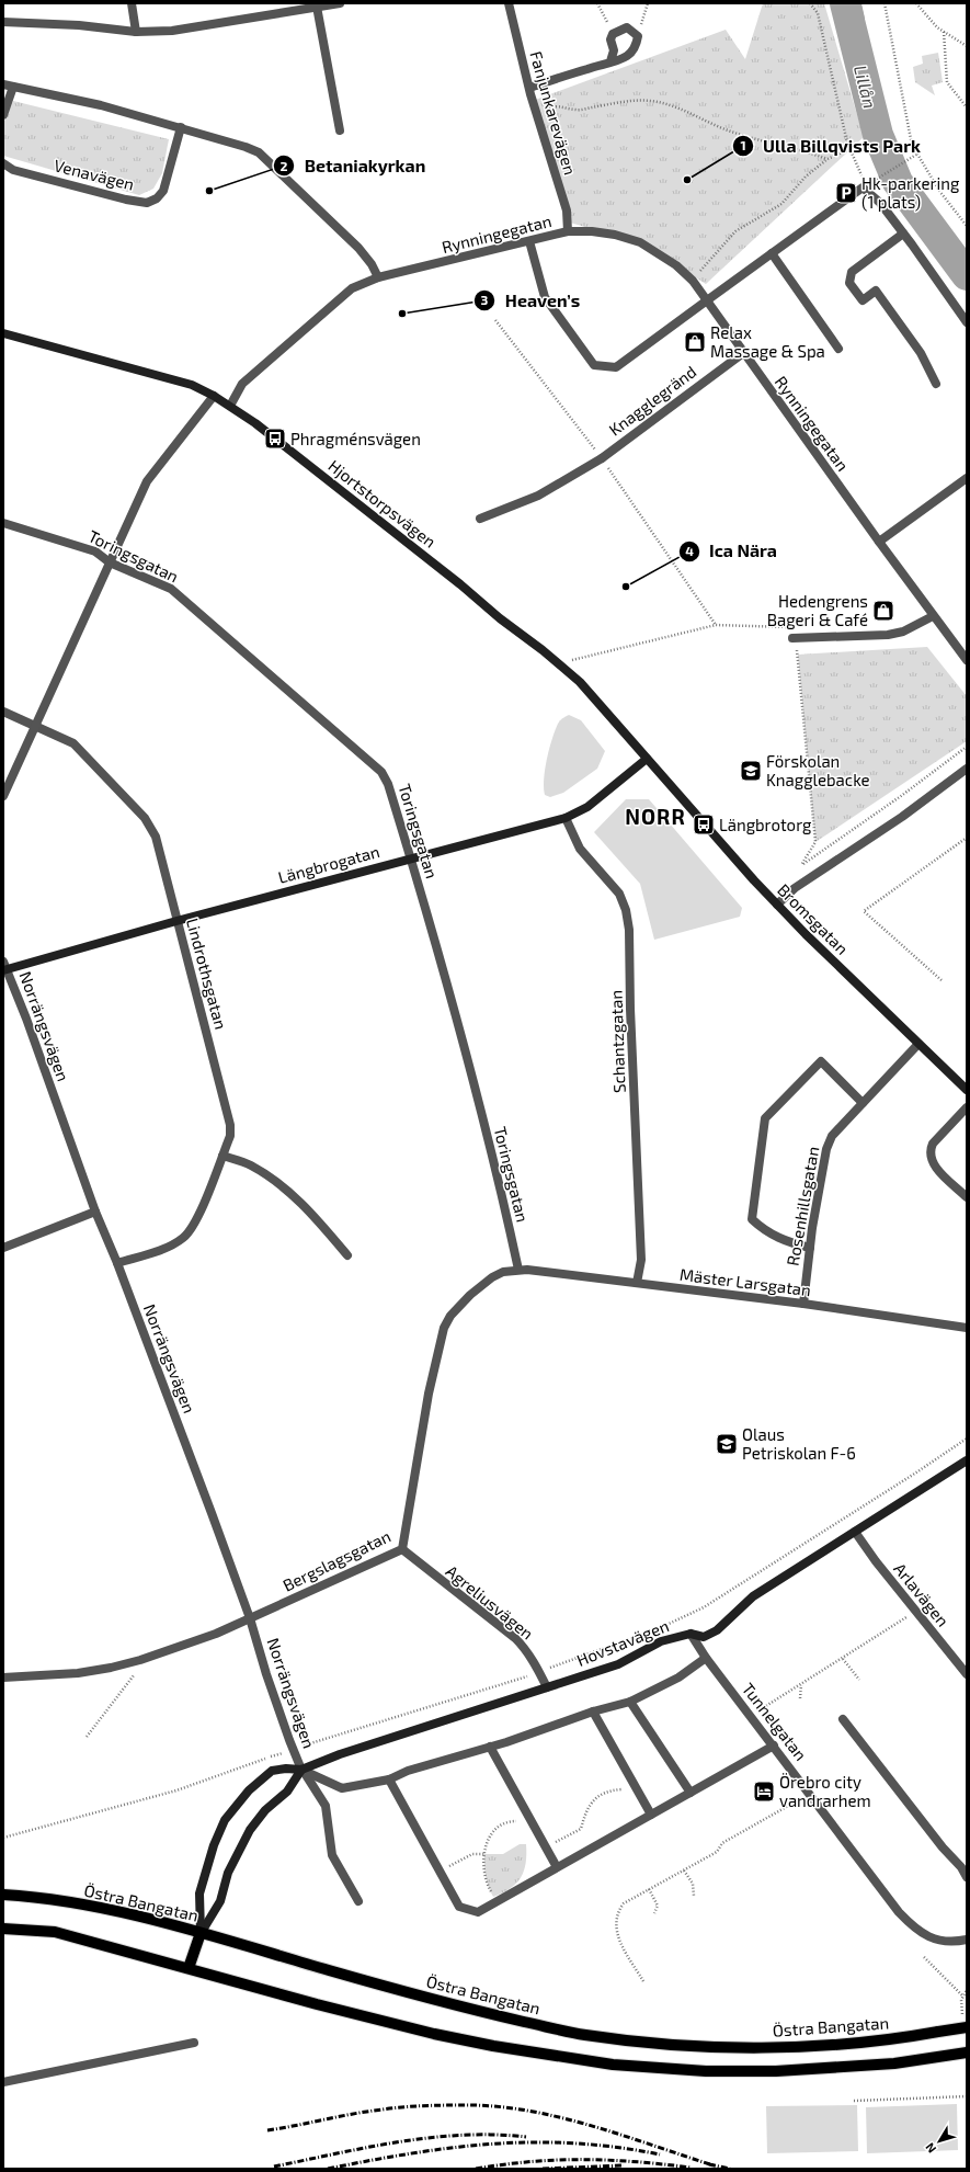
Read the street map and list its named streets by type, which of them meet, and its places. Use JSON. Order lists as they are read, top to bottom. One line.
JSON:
{"streets":{"main road":["Östra Bangatan"],"street":["Fanjunkarevägen","Venavägen","Rynningegatan","Knagglegränd","Hjortstorpsvägen","Toringsgatan","Längbrogatan","Bromsgatan","Lindrothsgatan","Norrängsvägen","Schantzgatan","Rosenhillsgatan","Mäster Larsgatan","Bergslagsgatan","Arlavägen","Agreliusvägen","Hovstavägen","Tunnelgatan"]},"crossings":[["Fanjunkarevägen","Rynningegatan"],["Rynningegatan","Knagglegränd"],["Hjortstorpsvägen","Längbrogatan"],["Hjortstorpsvägen","Bromsgatan"],["Toringsgatan","Längbrogatan"],["Toringsgatan","Mäster Larsgatan"],["Toringsgatan","Bergslagsgatan"],["Längbrogatan","Bromsgatan"],["Längbrogatan","Lindrothsgatan"],["Längbrogatan","Norrängsvägen"],["Längbrogatan","Schantzgatan"],["Bromsgatan","Rosenhillsgatan"],["Lindrothsgatan","Norrängsvägen"],["Norrängsvägen","Bergslagsgatan"],["Norrängsvägen","Hovstavägen"],["Schantzgatan","Mäster Larsgatan"],["Rosenhillsgatan","Mäster Larsgatan"],["Mäster Larsgatan","Bergslagsgatan"],["Bergslagsgatan","Agreliusvägen"],["Arlavägen","Hovstavägen"],["Agreliusvägen","Hovstavägen"],["Hovstavägen","Tunnelgatan"],["Hovstavägen","Östra Bangatan"]],"districts":["NORR"],"water":["Lillån"],"places":{"other":["Ulla Billqvists Park","Betaniakyrkan","Heaven’s","Ica Nära"],"parking":["Hk-parkering (1 plats)"],"shop":["Relax Massage & Spa","Hedengrens Bageri & Café"],"bus stop":["Phragménsvägen","Längbrotorg"],"school or university":["Förskolan Knagglebacke","Olaus Petriskolan F-6"],"hotel":["Örebro city vandrarhem"]},"north":"bottom left"}
